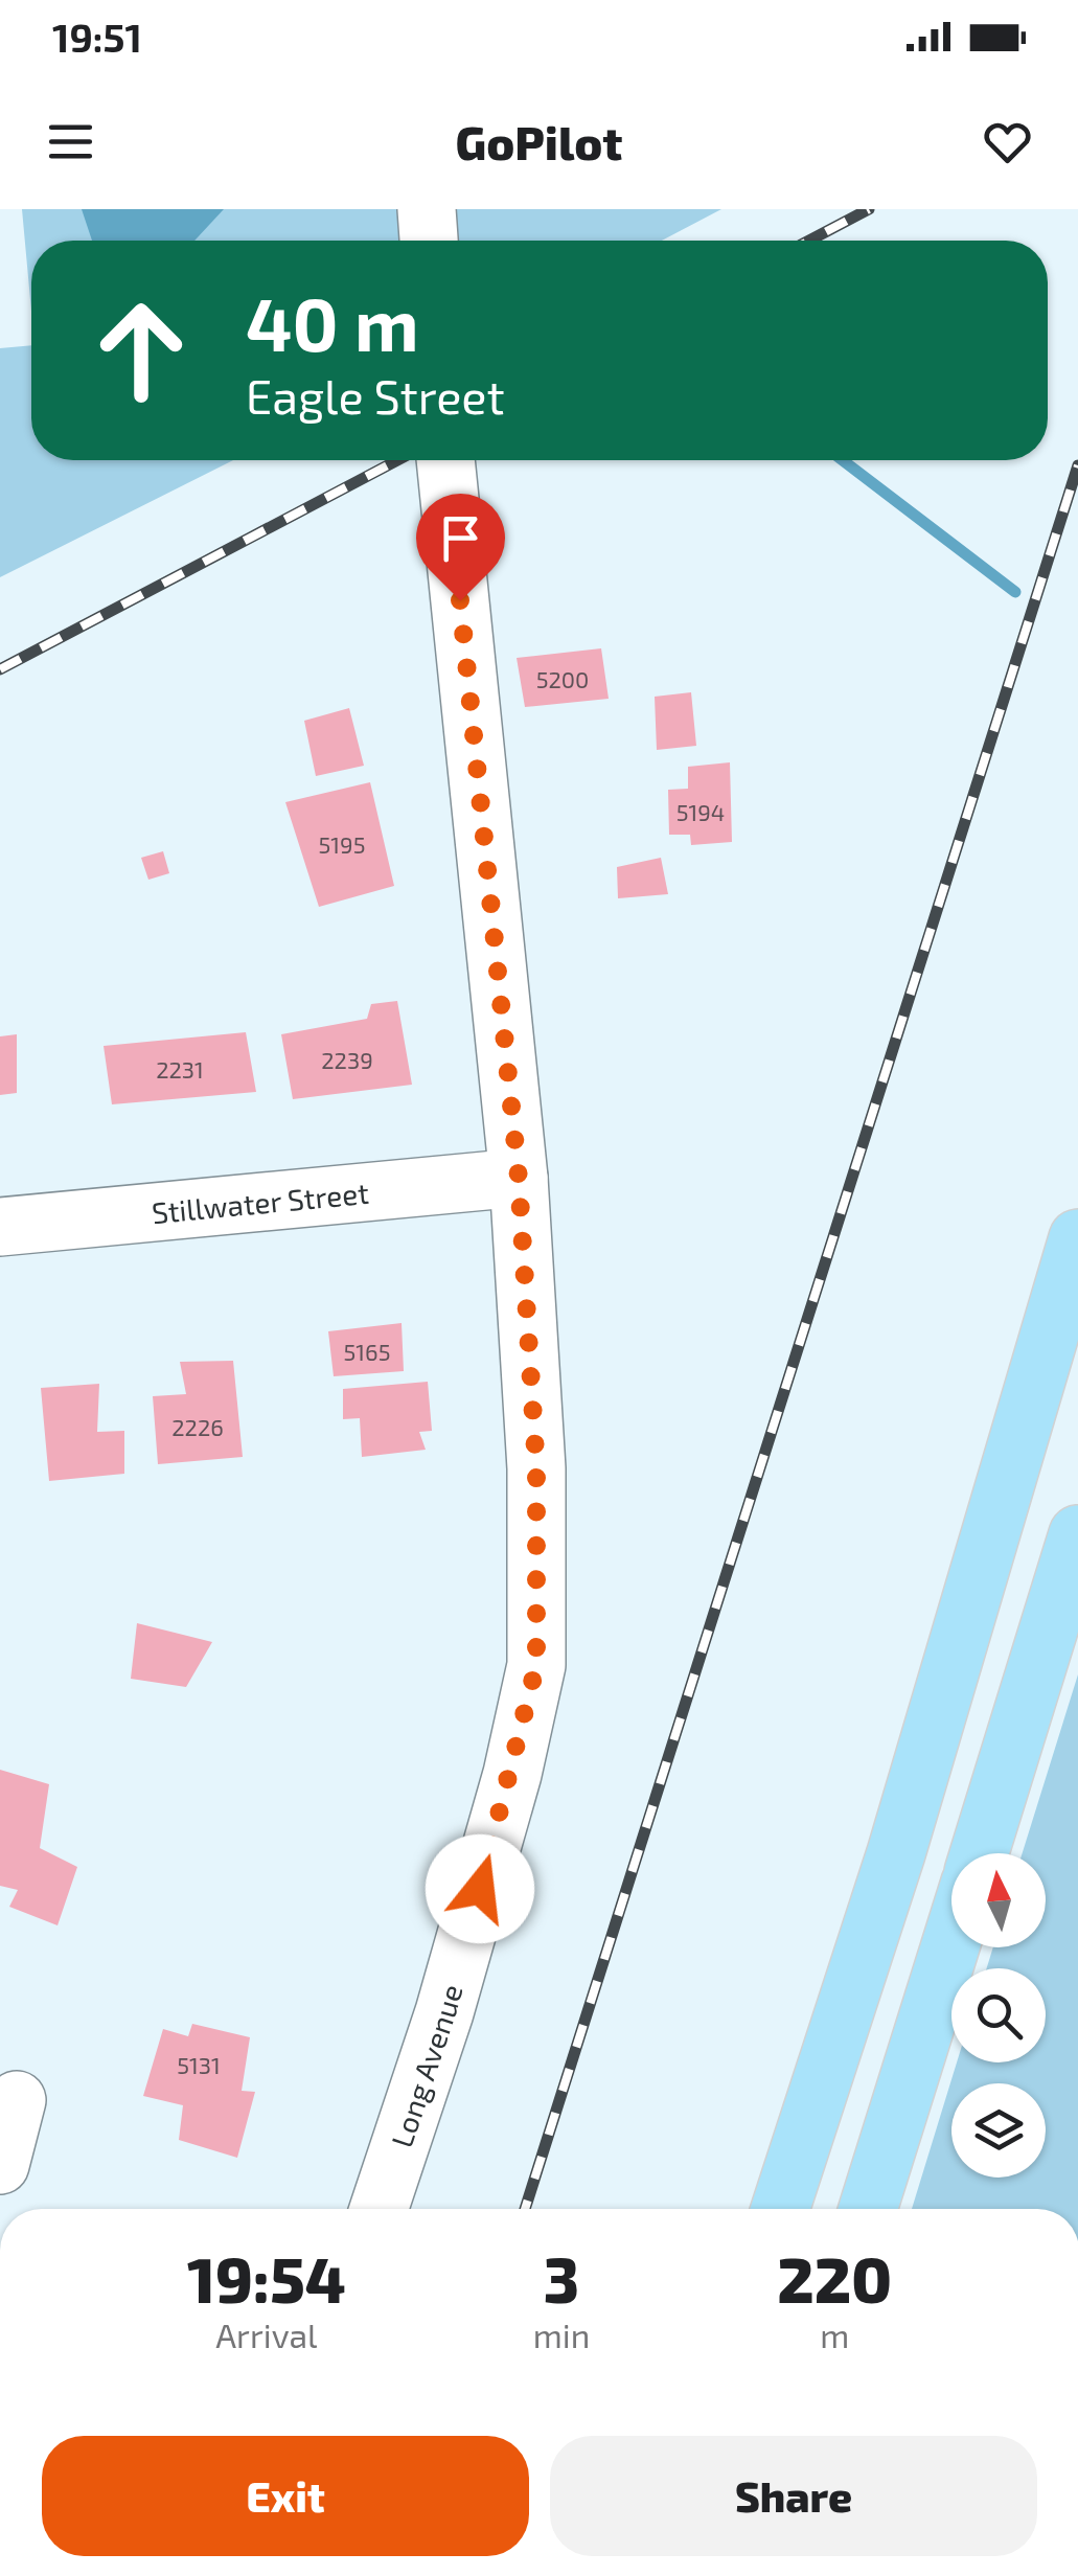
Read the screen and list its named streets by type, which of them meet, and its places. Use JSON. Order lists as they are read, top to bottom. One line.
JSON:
{"streets":{"street":["Stillwater Street","Long Avenue"]},"crossings":[["Stillwater Street","Long Avenue"]],"house_numbers":["5200","5194","5195","2239","2231","5165","2226","5131"],"north":"top","page":{"status":"19:51","header":"GoPilot","turn":["40 m","Eagle Street"],"eta":["19:54","Arrival","3","min","220","m"],"buttons":["Exit","Share"]}}
